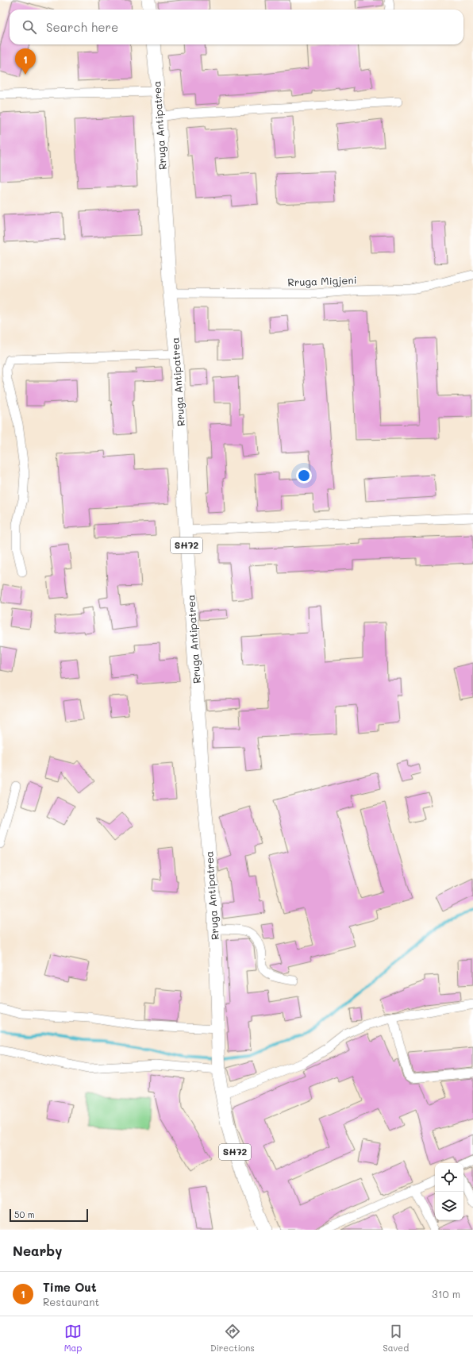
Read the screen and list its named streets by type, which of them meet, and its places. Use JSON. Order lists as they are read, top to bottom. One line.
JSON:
{"streets":{"main road":["Rruga Antipatrea","SH72"],"street":["Rruga Migjeni"]},"crossings":[["Rruga Antipatrea","Rruga Migjeni"]],"scale_bar":"50 m","page":{"search":"Search here","pins":"1","scale":"50 m","heading":"Nearby","list":[{"mark":"1","name":"Time Out","note":"Restaurant","value":"310 m"}],"nav":["Map","Directions","Saved"]}}
